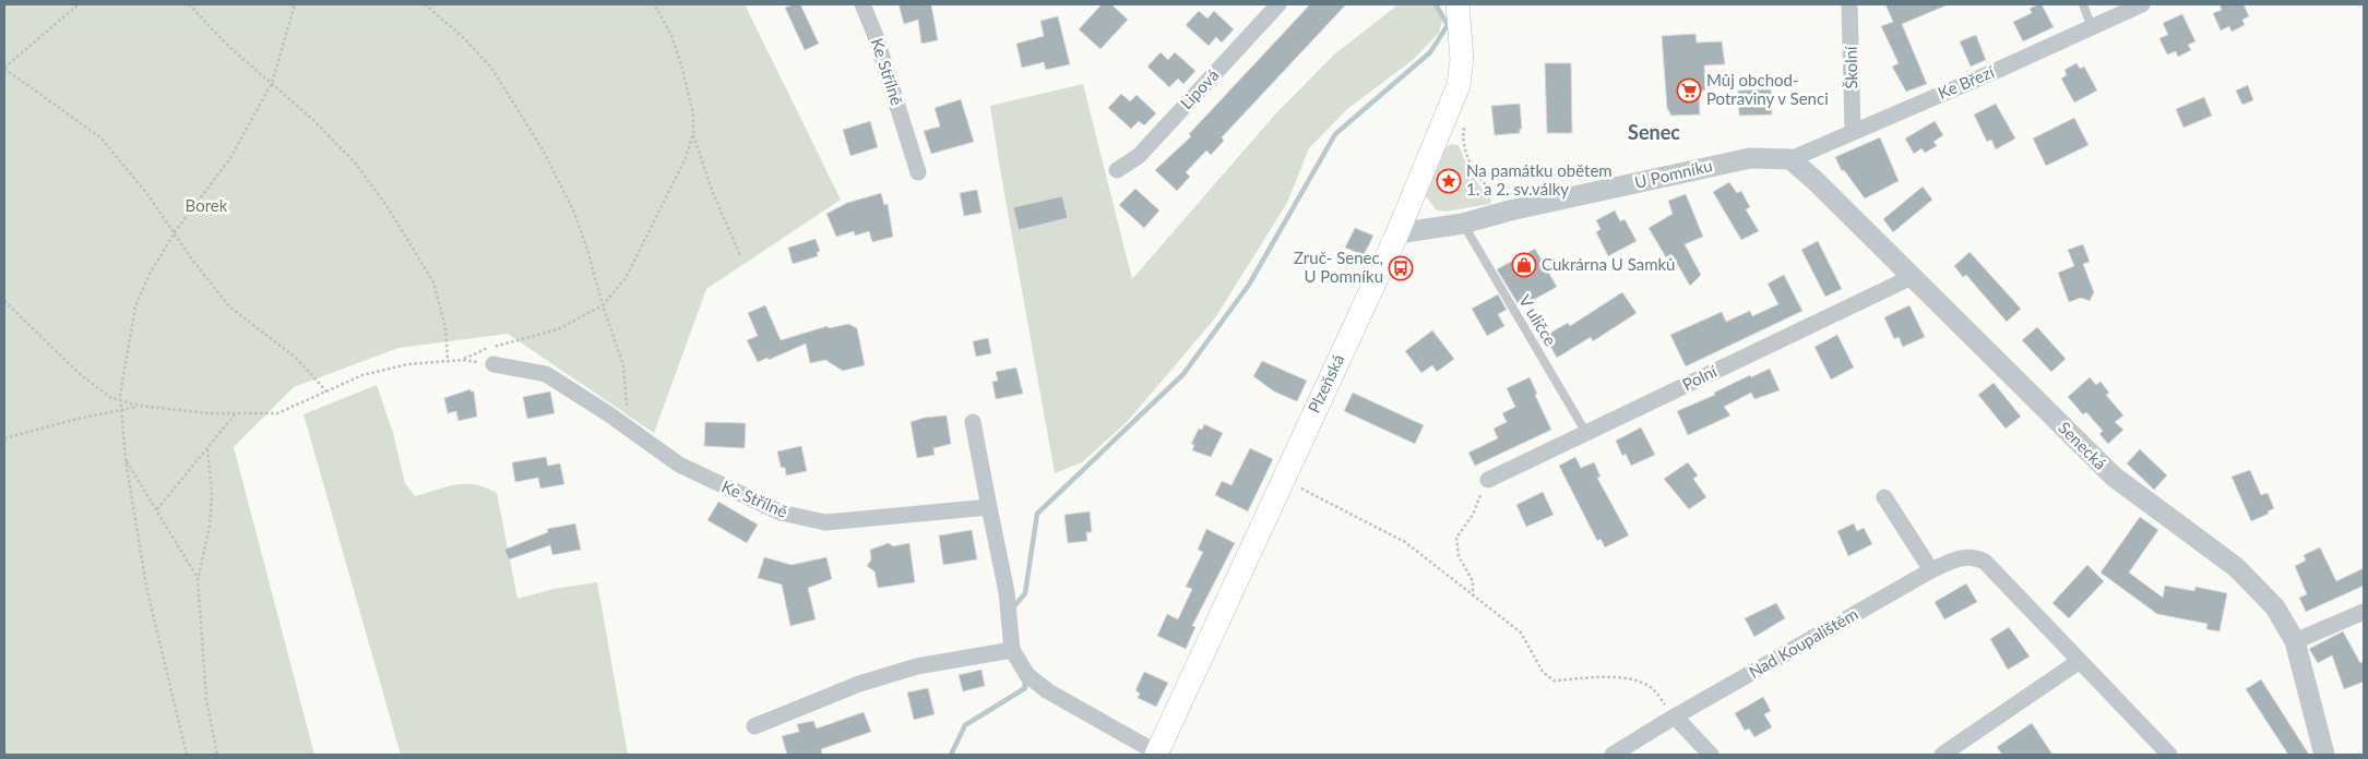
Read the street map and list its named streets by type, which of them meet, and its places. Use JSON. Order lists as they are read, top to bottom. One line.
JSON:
{"streets":{"main road":["Plzeňská"],"street":["Školní","Ke Střílně","Ke Březí","Lipová","U Pomníku","Polní","Senecká","Nad Koupalištěm"],"lane":["V uličce"]},"crossings":[["Školní","Ke Březí"],["Ke Březí","U Pomníku"],["Ke Březí","Senecká"],["U Pomníku","V uličce"],["U Pomníku","Plzeňská"],["U Pomníku","Senecká"],["V uličce","Polní"],["Polní","Senecká"]],"districts":["Senec"],"parks":["Borek"],"places":{"supermarket":["Můj obchod- Potraviny v Senci"],"place":["Na památku obětem 1. a 2. sv.války"],"shop":["Cukrárna U Samků"],"bus stop":["Zruč- Senec, U Pomníku"]}}
